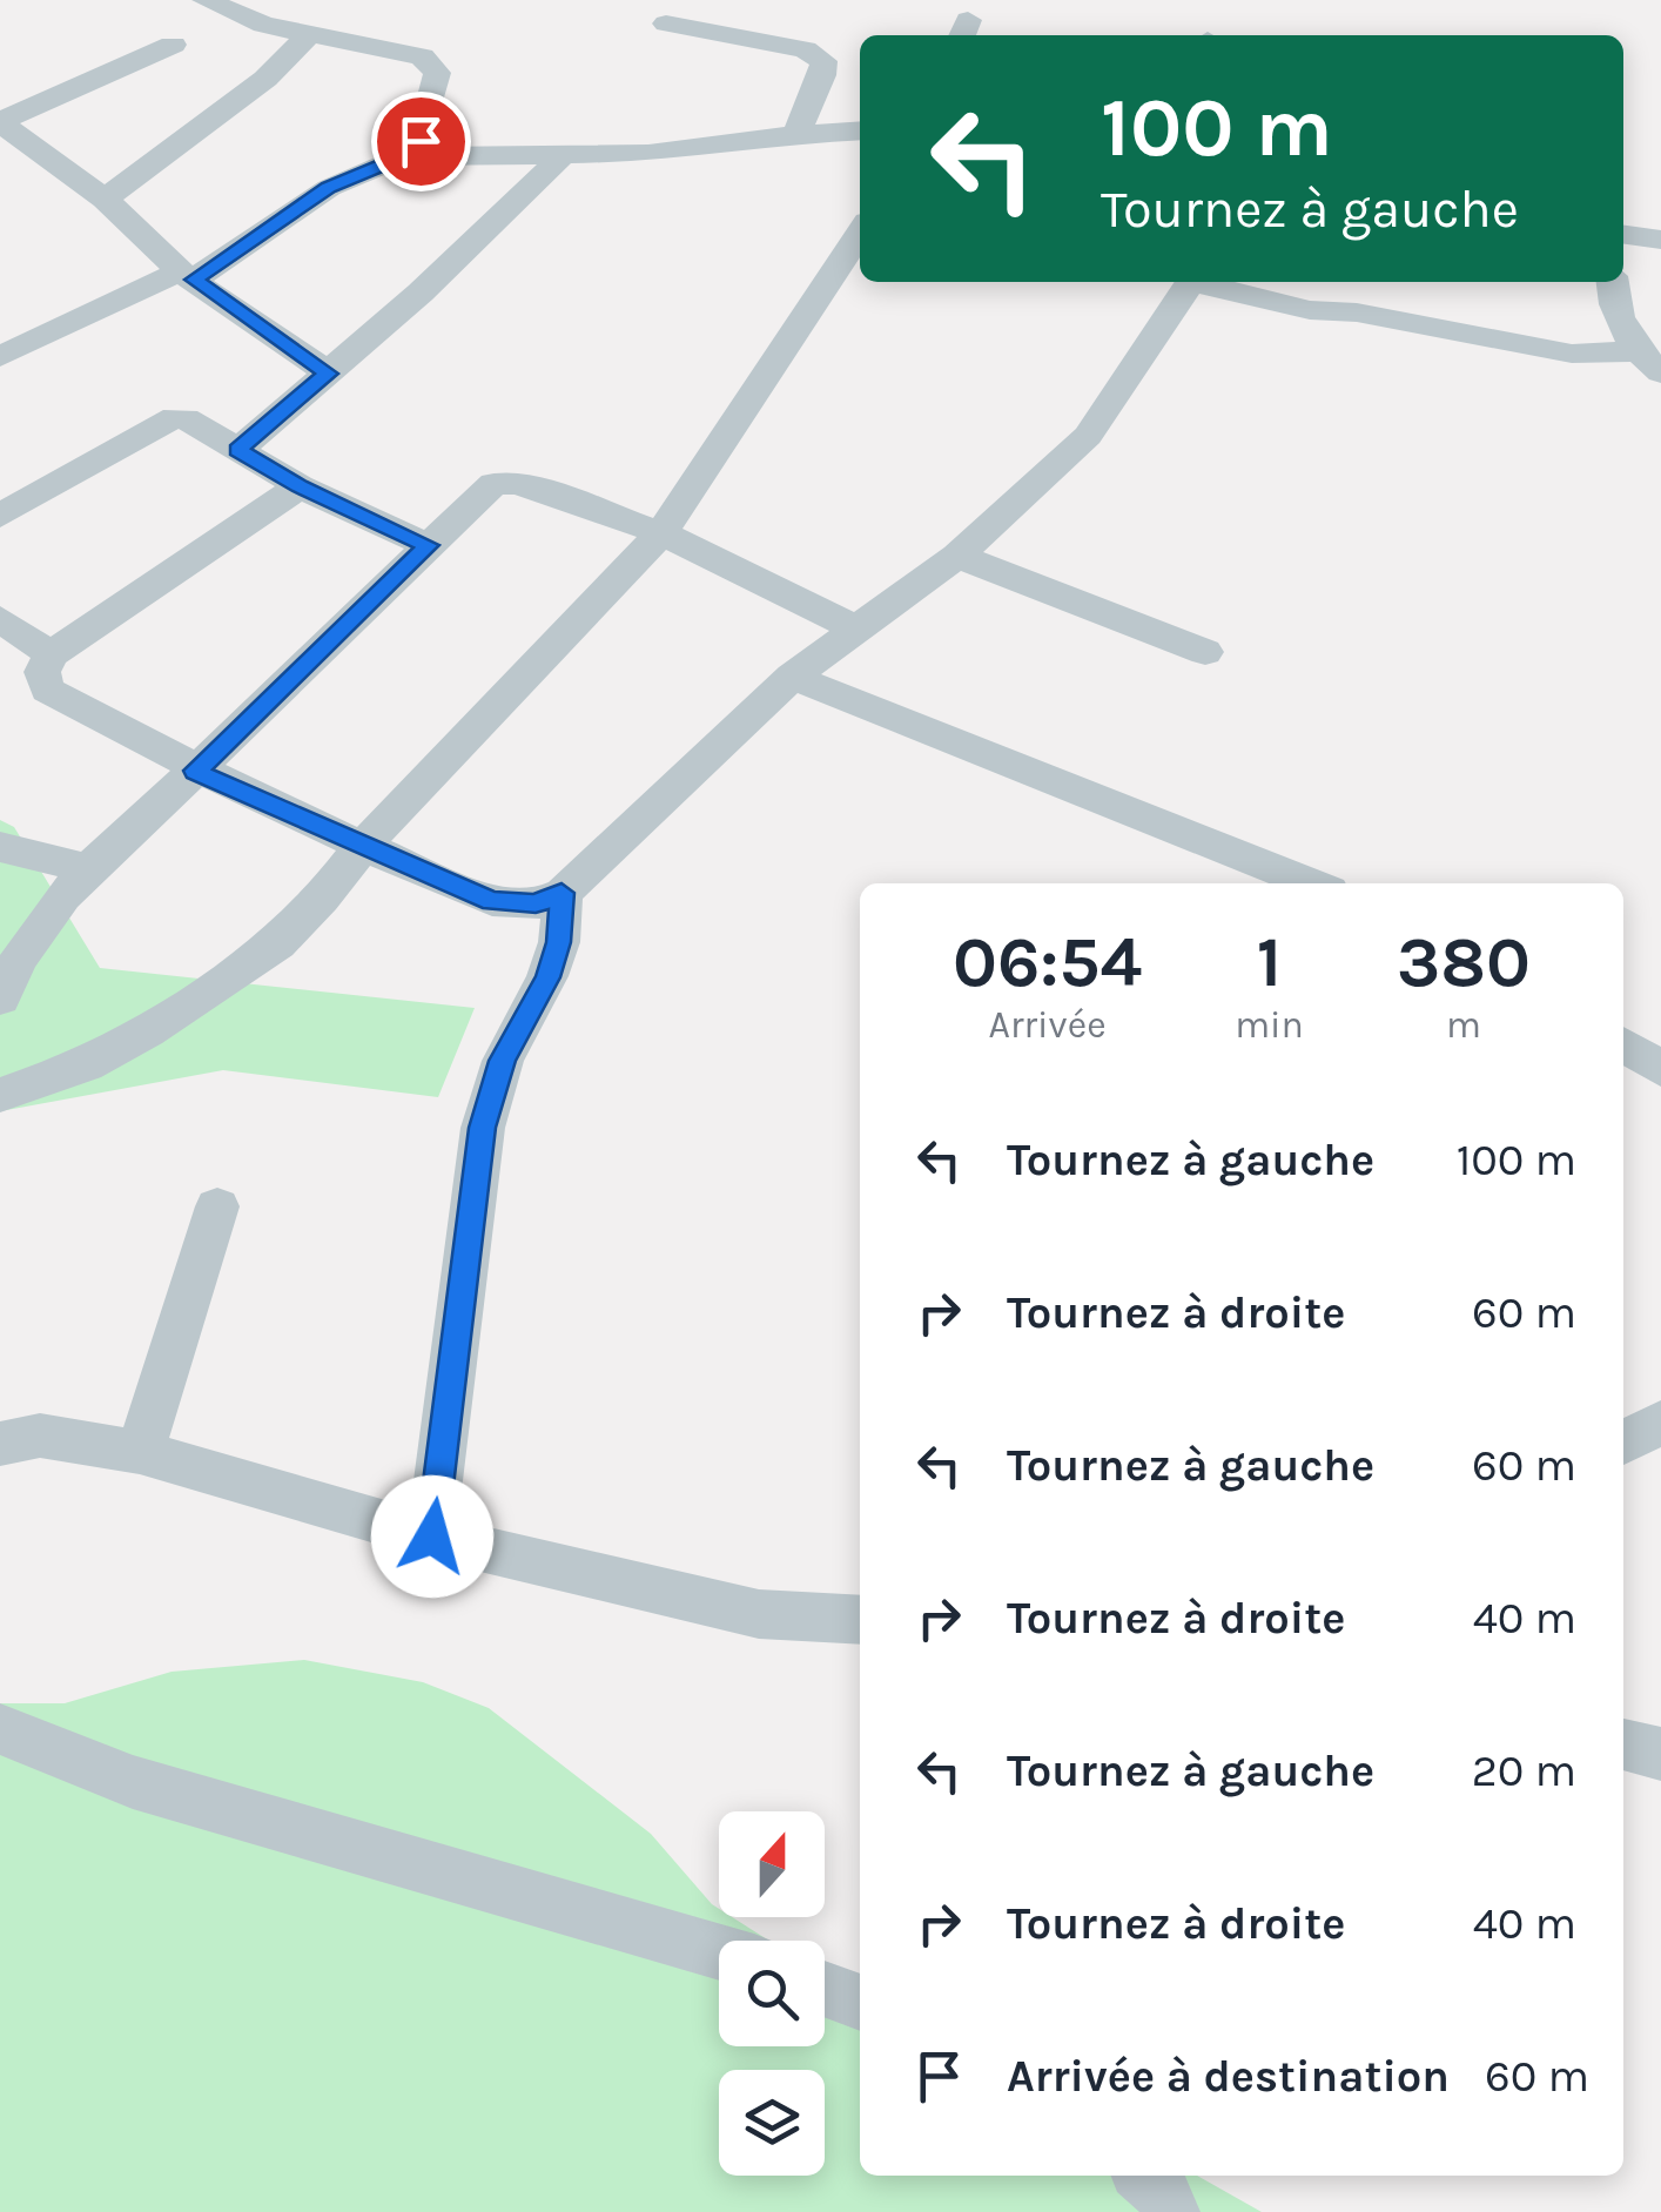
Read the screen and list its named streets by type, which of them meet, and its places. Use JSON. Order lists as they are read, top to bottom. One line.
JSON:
{"north":"top","page":{"turn":["100 m","Tournez à gauche"],"eta":["06:54","Arrivée","1","min","380","m"],"list":[{"name":"Tournez à gauche","value":"100 m"},{"name":"Tournez à droite","value":"60 m"},{"name":"Tournez à gauche","value":"60 m"},{"name":"Tournez à droite","value":"40 m"},{"name":"Tournez à gauche","value":"20 m"},{"name":"Tournez à droite","value":"40 m"},{"name":"Arrivée à destination","value":"60 m"}]}}
